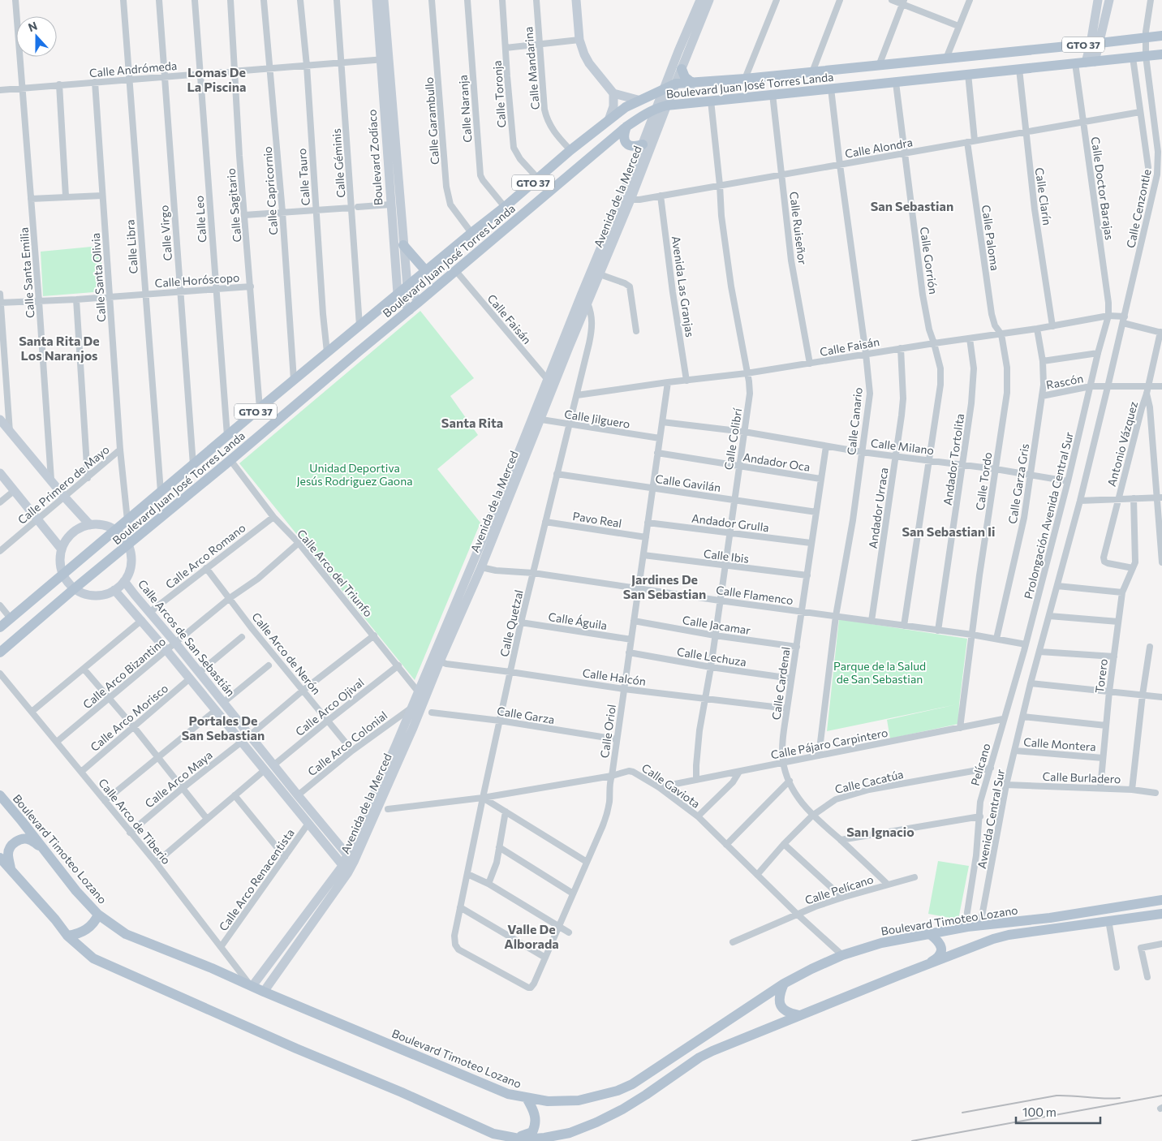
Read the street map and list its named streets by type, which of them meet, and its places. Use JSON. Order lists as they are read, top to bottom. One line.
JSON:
{"streets":{"main road":["GTO 37","Boulevard Juan José Torres Landa","Boulevard Timoteo Lozano"],"street":["Calle Mandarina","Calle Andrómeda","Calle Toronja","Calle Naranja","Calle Garambullo","Calle Alondra","Boulevard Zodíaco","Calle Géminis","Calle Tauro","Calle Doctor Barajas","Calle Capricornio","Avenida de la Merced","Calle Clarín","Calle Sagitario","Calle Cenzontle","Calle Leo","Calle Ruiseñor","Calle Virgo","Calle Paloma","Calle Libra","Calle Gorrión","Calle Santa Emilia","Calle Santa Olivia","Calle Horóscopo","Avenida Las Granjas","Calle Faisán","Rascón","Calle Jilguero","Calle Canario","Calle Colibrí","Antonio Vázquez","Calle Milano","Andador Tortolita","Andador Oca","Calle Tordo","Calle Gavilán","Calle Garza Gris","Calle Primero de Mayo","Andador Urraca","Prolongación Avenida Central Sur","Pavo Real","Andador Grulla","Calle Arco Romano","Calle Ibis","Calle Arco del Triunfo","Calle Flamenco","Calle Águila","Calle Quetzal","Calle Jacamar","Calle Arcos de San Sebastián","Calle Arco de Nerón","Calle Lechuza","Calle Arco Bizantino","Torero","Calle Halcón","Calle Cardenal","Calle Arco Ojival","Calle Garza","Calle Arco Morisco","Calle Oriol","Calle Arco Colonial","Calle Pájaro Carpintero","Calle Montera","Pelícano","Calle Burladero","Calle Arco Maya","Calle Cacatúa","Calle Gaviota","Avenida Central Sur","Calle Arco de Tiberio","Calle Arco Renacentista","Calle Pelícano"]},"crossings":[["Calle Mandarina","Boulevard Juan José Torres Landa"],["Calle Andrómeda","Boulevard Zodíaco"],["Calle Andrómeda","Calle Géminis"],["Calle Andrómeda","Calle Tauro"],["Calle Andrómeda","Calle Capricornio"],["Calle Andrómeda","Calle Sagitario"],["Calle Andrómeda","Calle Leo"],["Calle Andrómeda","Calle Virgo"],["Calle Andrómeda","Calle Libra"],["Calle Andrómeda","Calle Santa Emilia"],["Calle Andrómeda","Calle Santa Olivia"],["Boulevard Juan José Torres Landa","Calle Toronja"],["Boulevard Juan José Torres Landa","Calle Naranja"],["Boulevard Juan José Torres Landa","Calle Garambullo"],["Boulevard Juan José Torres Landa","Boulevard Zodíaco"],["Boulevard Juan José Torres Landa","Calle Géminis"],["Boulevard Juan José Torres Landa","Calle Tauro"],["Boulevard Juan José Torres Landa","Calle Doctor Barajas"],["Boulevard Juan José Torres Landa","Calle Capricornio"],["Boulevard Juan José Torres Landa","Avenida de la Merced"],["Boulevard Juan José Torres Landa","Calle Clarín"],["Boulevard Juan José Torres Landa","Calle Sagitario"],["Boulevard Juan José Torres Landa","Calle Cenzontle"],["Boulevard Juan José Torres Landa","Calle Leo"],["Boulevard Juan José Torres Landa","Calle Ruiseñor"],["Boulevard Juan José Torres Landa","Calle Virgo"],["Boulevard Juan José Torres Landa","Calle Libra"],["Boulevard Juan José Torres Landa","Calle Gorrión"],["Boulevard Juan José Torres Landa","Calle Santa Olivia"],["Boulevard Juan José Torres Landa","Calle Faisán"],["Boulevard Juan José Torres Landa","Calle Canario"],["Boulevard Juan José Torres Landa","Calle Colibrí"],["Boulevard Juan José Torres Landa","Calle Arco del Triunfo"],["Boulevard Juan José Torres Landa","Calle Arcos de San Sebastián"],["Calle Alondra","Calle Doctor Barajas"],["Calle Alondra","Avenida de la Merced"],["Calle Alondra","Calle Clarín"],["Calle Alondra","Calle Cenzontle"],["Calle Alondra","Calle Ruiseñor"],["Calle Alondra","Calle Paloma"],["Calle Alondra","Calle Gorrión"],["Calle Alondra","Avenida Las Granjas"],["Calle Alondra","Calle Canario"],["Calle Alondra","Calle Colibrí"],["Calle Doctor Barajas","Calle Cenzontle"],["Calle Doctor Barajas","Calle Faisán"],["Calle Doctor Barajas","Prolongación Avenida Central Sur"],["Avenida de la Merced","Calle Faisán"],["Avenida de la Merced","Calle Jilguero"],["Avenida de la Merced","Calle Arco del Triunfo"],["Avenida de la Merced","Calle Flamenco"],["Avenida de la Merced","Calle Quetzal"],["Avenida de la Merced","Calle Arcos de San Sebastián"],["Avenida de la Merced","Calle Halcón"],["Avenida de la Merced","Calle Arco Colonial"],["Avenida de la Merced","Calle Arco de Tiberio"],["Avenida de la Merced","Boulevard Timoteo Lozano"],["Calle Clarín","Calle Faisán"],["Calle Sagitario","Calle Horóscopo"],["Calle Cenzontle","Calle Faisán"],["Calle Cenzontle","Prolongación Avenida Central Sur"],["Calle Leo","Calle Horóscopo"],["Calle Ruiseñor","Calle Faisán"],["Calle Virgo","Calle Horóscopo"],["Calle Paloma","Calle Faisán"],["Calle Paloma","Calle Tordo"],["Calle Libra","Calle Horóscopo"],["Calle Gorrión","Calle Faisán"],["Calle Gorrión","Calle Milano"],["Calle Gorrión","Calle Flamenco"],["Calle Santa Emilia","Calle Horóscopo"],["Calle Santa Olivia","Calle Horóscopo"],["Calle Santa Olivia","Calle Primero de Mayo"],["Avenida Las Granjas","Calle Faisán"],["Calle Faisán","Calle Canario"],["Calle Faisán","Calle Colibrí"],["Calle Faisán","Andador Tortolita"],["Calle Faisán","Calle Tordo"],["Calle Faisán","Calle Garza Gris"],["Calle Faisán","Andador Urraca"],["Calle Faisán","Prolongación Avenida Central Sur"],["Calle Faisán","Calle Quetzal"],["Calle Faisán","Calle Oriol"],["Rascón","Antonio Vázquez"],["Rascón","Calle Garza Gris"],["Rascón","Prolongación Avenida Central Sur"],["Calle Jilguero","Calle Quetzal"],["Calle Jilguero","Calle Oriol"],["Calle Canario","Calle Milano"],["Calle Canario","Calle Flamenco"],["Calle Canario","Calle Pájaro Carpintero"],["Calle Colibrí","Calle Milano"],["Calle Colibrí","Andador Oca"],["Calle Colibrí","Calle Gavilán"],["Calle Colibrí","Andador Grulla"],["Calle Colibrí","Calle Ibis"],["Calle Colibrí","Calle Flamenco"],["Calle Colibrí","Calle Jacamar"],["Calle Colibrí","Calle Lechuza"],["Calle Colibrí","Calle Halcón"],["Calle Colibrí","Calle Pájaro Carpintero"],["Antonio Vázquez","Torero"],["Calle Milano","Andador Tortolita"],["Calle Milano","Calle Tordo"],["Calle Milano","Calle Garza Gris"],["Calle Milano","Andador Urraca"],["Calle Milano","Prolongación Avenida Central Sur"],["Calle Milano","Calle Cardenal"],["Calle Milano","Calle Oriol"],["Andador Tortolita","Calle Flamenco"],["Andador Oca","Calle Cardenal"],["Andador Oca","Calle Oriol"],["Calle Tordo","Calle Flamenco"],["Calle Tordo","Calle Pájaro Carpintero"],["Calle Gavilán","Calle Quetzal"],["Calle Gavilán","Calle Cardenal"],["Calle Gavilán","Calle Oriol"],["Calle Garza Gris","Calle Flamenco"],["Andador Urraca","Calle Flamenco"],["Prolongación Avenida Central Sur","Calle Flamenco"],["Prolongación Avenida Central Sur","Calle Pájaro Carpintero"],["Prolongación Avenida Central Sur","Pelícano"],["Prolongación Avenida Central Sur","Avenida Central Sur"],["Pavo Real","Calle Quetzal"],["Pavo Real","Calle Oriol"],["Andador Grulla","Calle Cardenal"],["Andador Grulla","Calle Oriol"],["Calle Arco Romano","Calle Arco del Triunfo"],["Calle Arco Romano","Calle Arcos de San Sebastián"],["Calle Arco Romano","Calle Arco de Nerón"],["Calle Ibis","Calle Cardenal"],["Calle Ibis","Calle Oriol"],["Calle Arco del Triunfo","Calle Arco Bizantino"],["Calle Arco del Triunfo","Calle Arco Ojival"],["Calle Arco del Triunfo","Calle Arco Maya"],["Calle Flamenco","Calle Quetzal"],["Calle Flamenco","Calle Cardenal"],["Calle Flamenco","Calle Oriol"],["Calle Águila","Calle Quetzal"],["Calle Águila","Calle Oriol"],["Calle Quetzal","Calle Halcón"],["Calle Quetzal","Calle Garza"],["Calle Quetzal","Calle Oriol"],["Calle Quetzal","Calle Gaviota"],["Calle Jacamar","Calle Cardenal"],["Calle Jacamar","Calle Oriol"],["Calle Arcos de San Sebastián","Calle Arco Bizantino"],["Calle Arcos de San Sebastián","Calle Arco Ojival"],["Calle Arcos de San Sebastián","Calle Arco Morisco"],["Calle Arcos de San Sebastián","Calle Arco Colonial"],["Calle Arcos de San Sebastián","Calle Arco Maya"],["Calle Arcos de San Sebastián","Calle Arco Renacentista"],["Calle Arco de Nerón","Calle Arco Bizantino"],["Calle Arco de Nerón","Calle Arco Ojival"],["Calle Arco de Nerón","Calle Arco Colonial"],["Calle Arco de Nerón","Calle Arco Maya"],["Calle Lechuza","Calle Cardenal"],["Calle Lechuza","Calle Oriol"],["Calle Arco Bizantino","Calle Arco de Tiberio"],["Torero","Calle Montera"],["Torero","Calle Burladero"],["Calle Halcón","Calle Cardenal"],["Calle Halcón","Calle Oriol"],["Calle Cardenal","Calle Pájaro Carpintero"],["Calle Cardenal","Calle Cacatúa"],["Calle Cardenal","Calle Pelícano"],["Calle Garza","Calle Oriol"],["Calle Arco Morisco","Calle Arco de Tiberio"],["Calle Oriol","Calle Gaviota"],["Calle Pájaro Carpintero","Pelícano"],["Calle Pájaro Carpintero","Calle Gaviota"],["Calle Montera","Avenida Central Sur"],["Pelícano","Calle Cacatúa"],["Pelícano","Avenida Central Sur"],["Pelícano","Boulevard Timoteo Lozano"],["Calle Burladero","Avenida Central Sur"],["Calle Arco Maya","Calle Arco de Tiberio"],["Calle Cacatúa","Calle Gaviota"],["Calle Gaviota","Boulevard Timoteo Lozano"],["Calle Gaviota","Calle Pelícano"],["Avenida Central Sur","Boulevard Timoteo Lozano"],["Calle Arco de Tiberio","Boulevard Timoteo Lozano"],["Calle Arco de Tiberio","Calle Arco Renacentista"]],"districts":["Lomas De La Piscina","San Sebastian","Santa Rita De Los Naranjos","Santa Rita","San Sebastian Ii","Jardines De San Sebastian","Portales De San Sebastian","San Ignacio","Valle De Alborada"],"parks":["Unidad Deportiva Jesús Rodriguez Gaona","Parque de la Salud de San Sebastian"],"scale_bar":"100 m","north":"top"}
